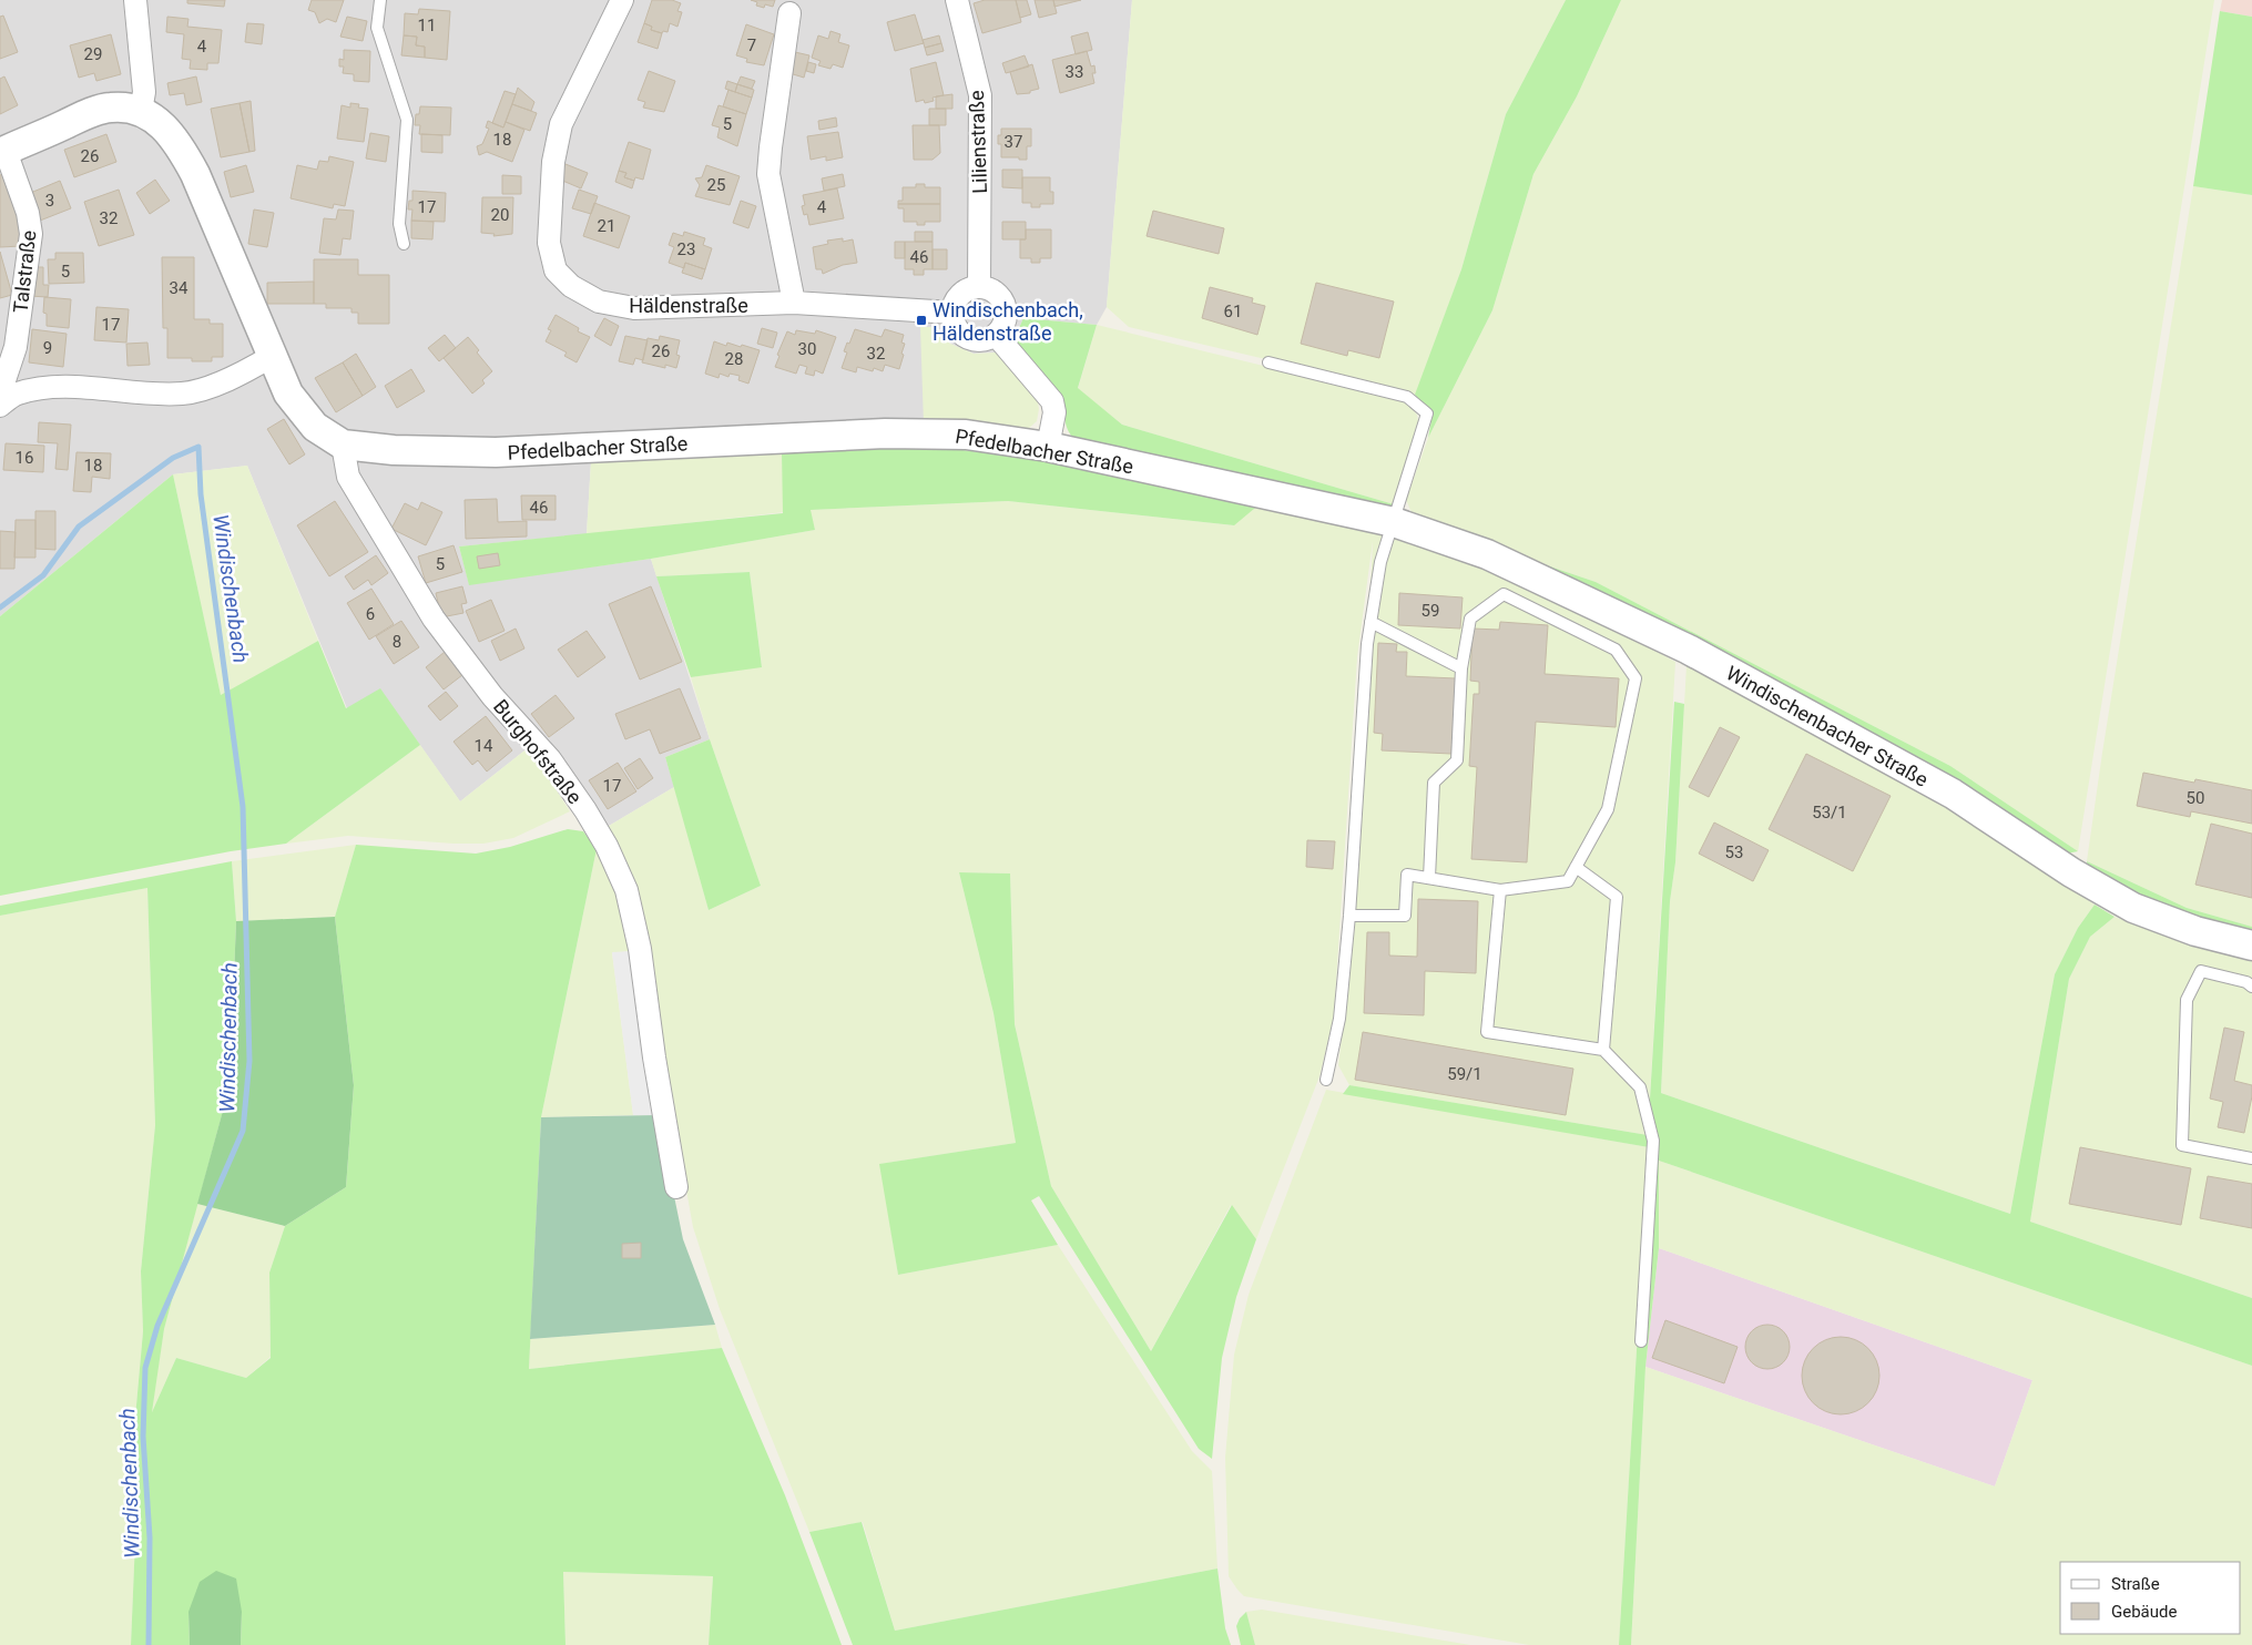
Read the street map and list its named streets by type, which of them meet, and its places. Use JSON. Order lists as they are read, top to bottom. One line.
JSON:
{"streets":{"street":["Lilienstraße","Talstraße","Häldenstraße","Pfedelbacher Straße","Windischenbacher Straße","Burghofstraße"]},"crossings":[["Lilienstraße","Häldenstraße"],["Talstraße","Pfedelbacher Straße"],["Pfedelbacher Straße","Windischenbacher Straße"],["Pfedelbacher Straße","Burghofstraße"]],"water":["Windischenbach"],"places":{"transit":["Windischenbach, Häldenstraße"]},"house_numbers":["11","7","4","29","33","5","18","37","26","25","3","17","4","20","32","21","23","46","5","34","61","17","9","30","26","32","28","16","18","46","5","59","6","8","14","17","50","53/1","53","59/1"],"legend":["Straße","Gebäude"]}
